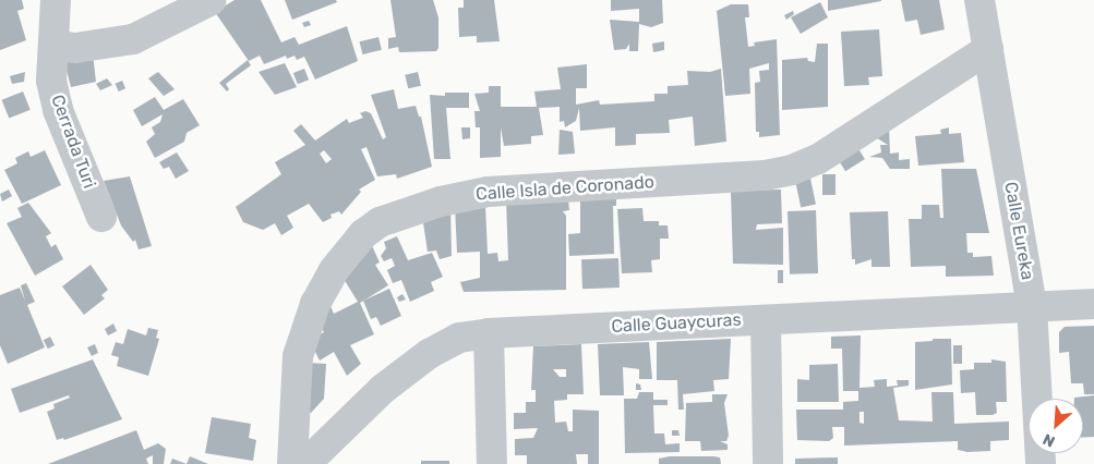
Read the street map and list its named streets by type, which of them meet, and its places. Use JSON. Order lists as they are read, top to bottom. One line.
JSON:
{"streets":{"street":["Cerrada Turi","Calle Isla de Coronado","Calle Eureka","Calle Guaycuras"]},"crossings":[["Calle Isla de Coronado","Calle Eureka"],["Calle Eureka","Calle Guaycuras"]],"north":"bottom left"}
